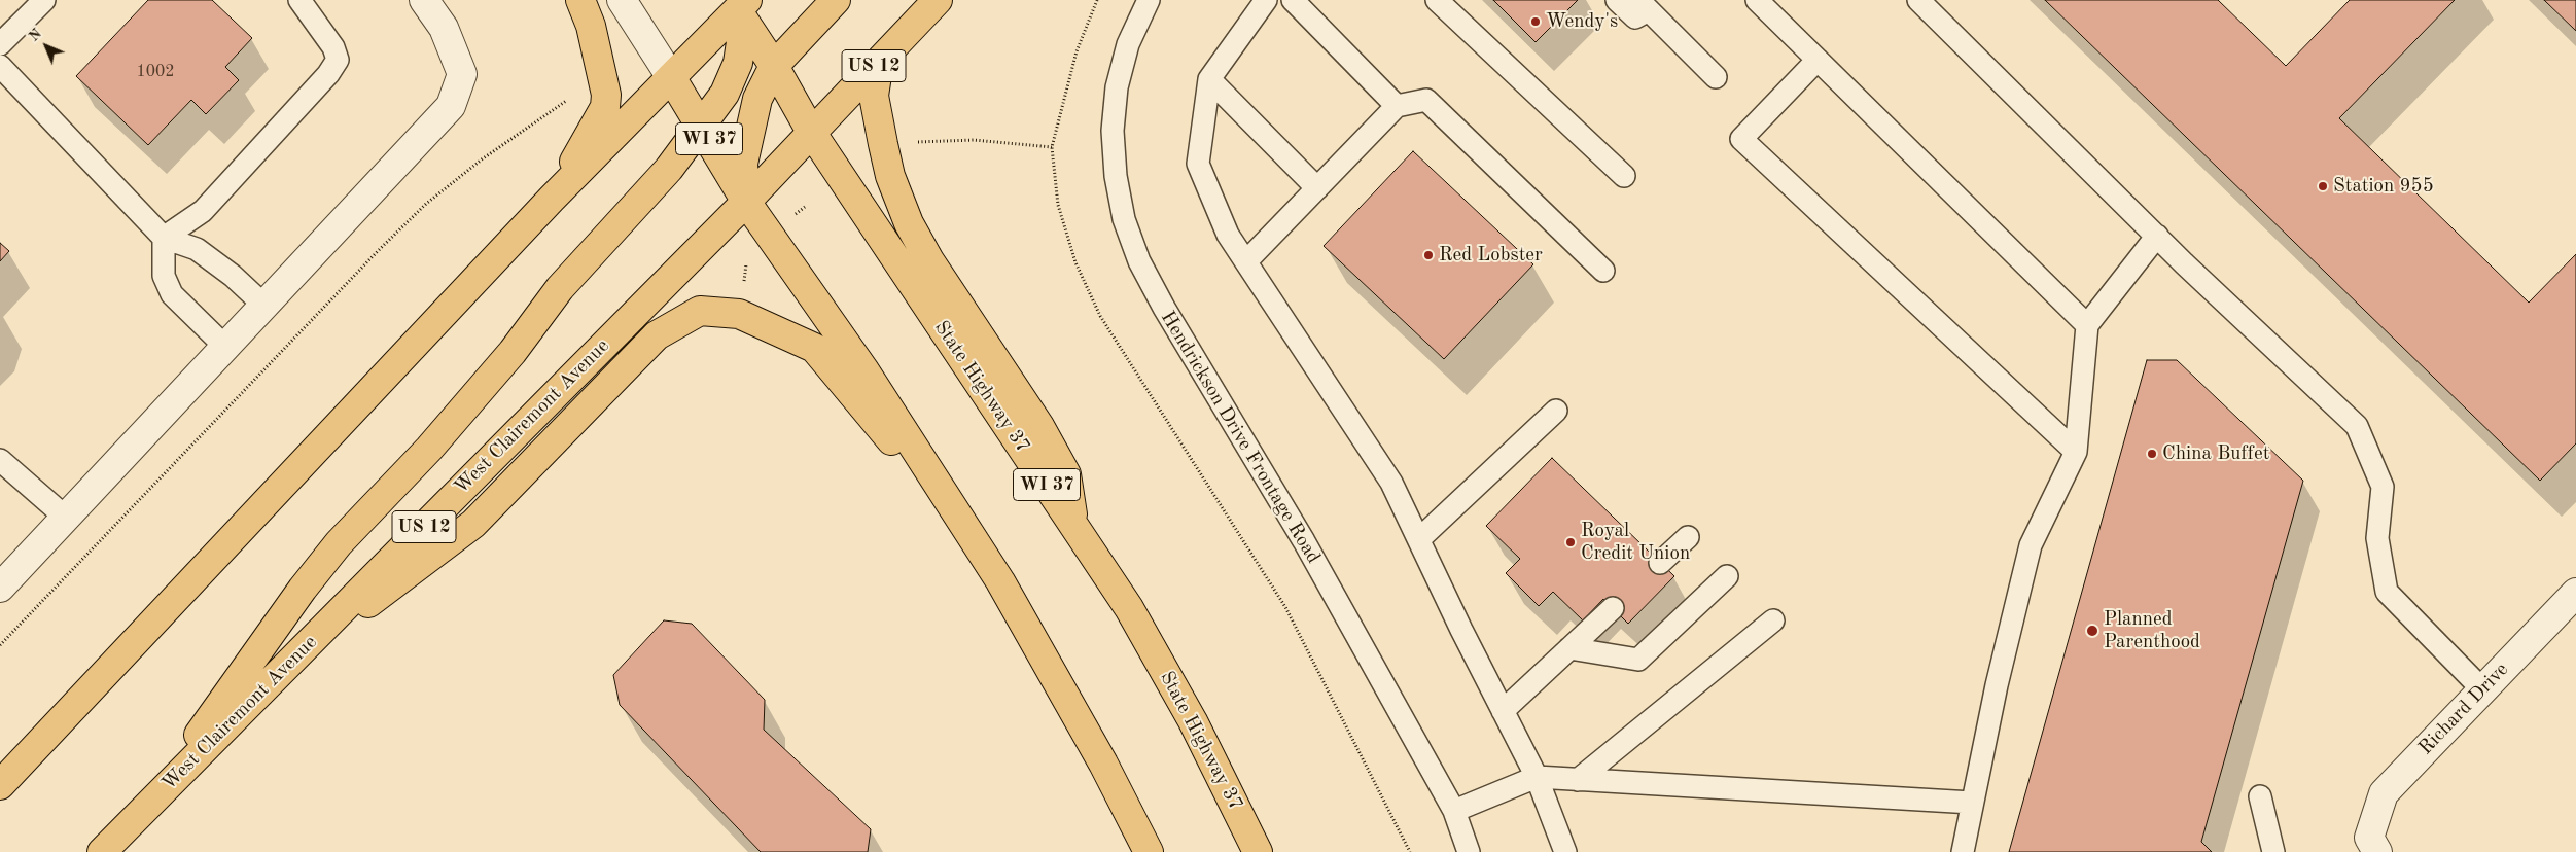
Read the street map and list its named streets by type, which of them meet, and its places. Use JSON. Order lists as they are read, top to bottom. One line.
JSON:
{"streets":{"main road":["US 12","WI 37","State Highway 37","West Clairemont Avenue"],"street":["Richard Drive"],"lane":["Hendrickson Drive Frontage Road"]},"crossings":[["WI 37","West Clairemont Avenue"],["State Highway 37","West Clairemont Avenue"]],"places":["Wendy's","Station 955","Red Lobster","China Buffet","Royal Credit Union","Planned Parenthood"],"house_numbers":["1002"],"north":"top left"}
